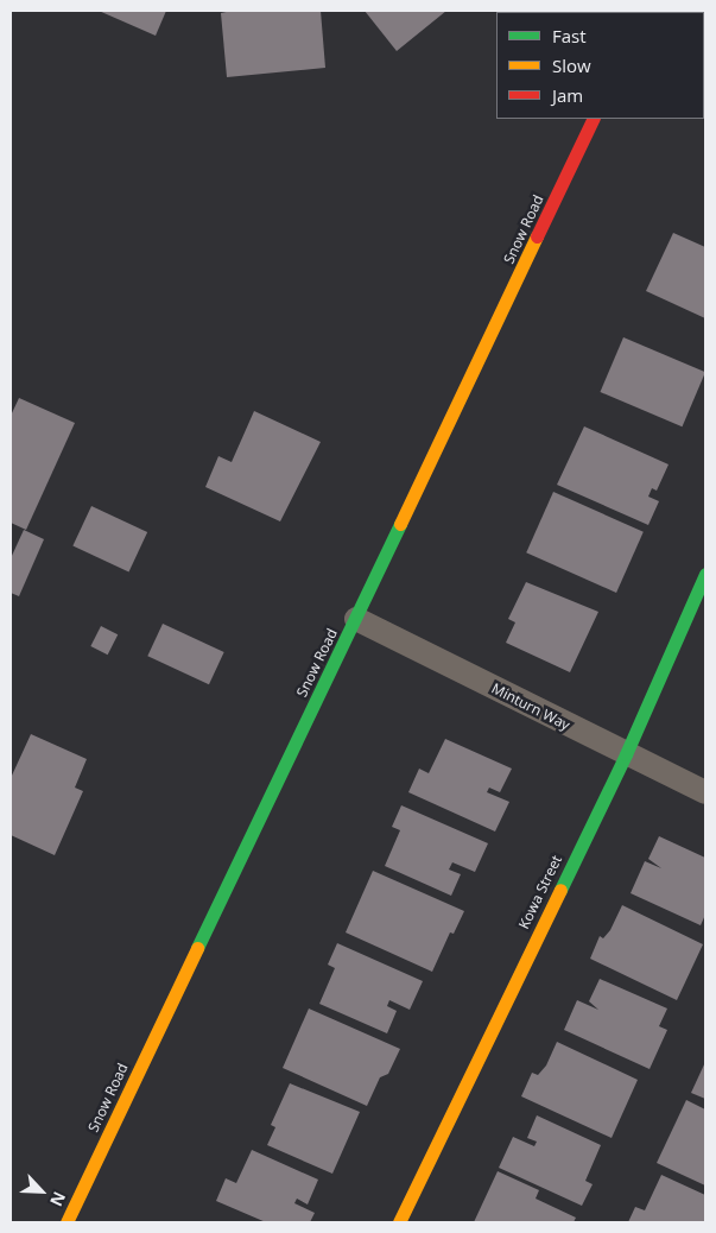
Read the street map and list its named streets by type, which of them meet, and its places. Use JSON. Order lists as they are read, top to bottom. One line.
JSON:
{"streets":{"main road":["Snow Road","Kowa Street"],"street":["Minturn Way"]},"crossings":[["Snow Road","Minturn Way"],["Minturn Way","Kowa Street"]],"legend":["Fast","Slow","Jam"],"north":"bottom right"}
